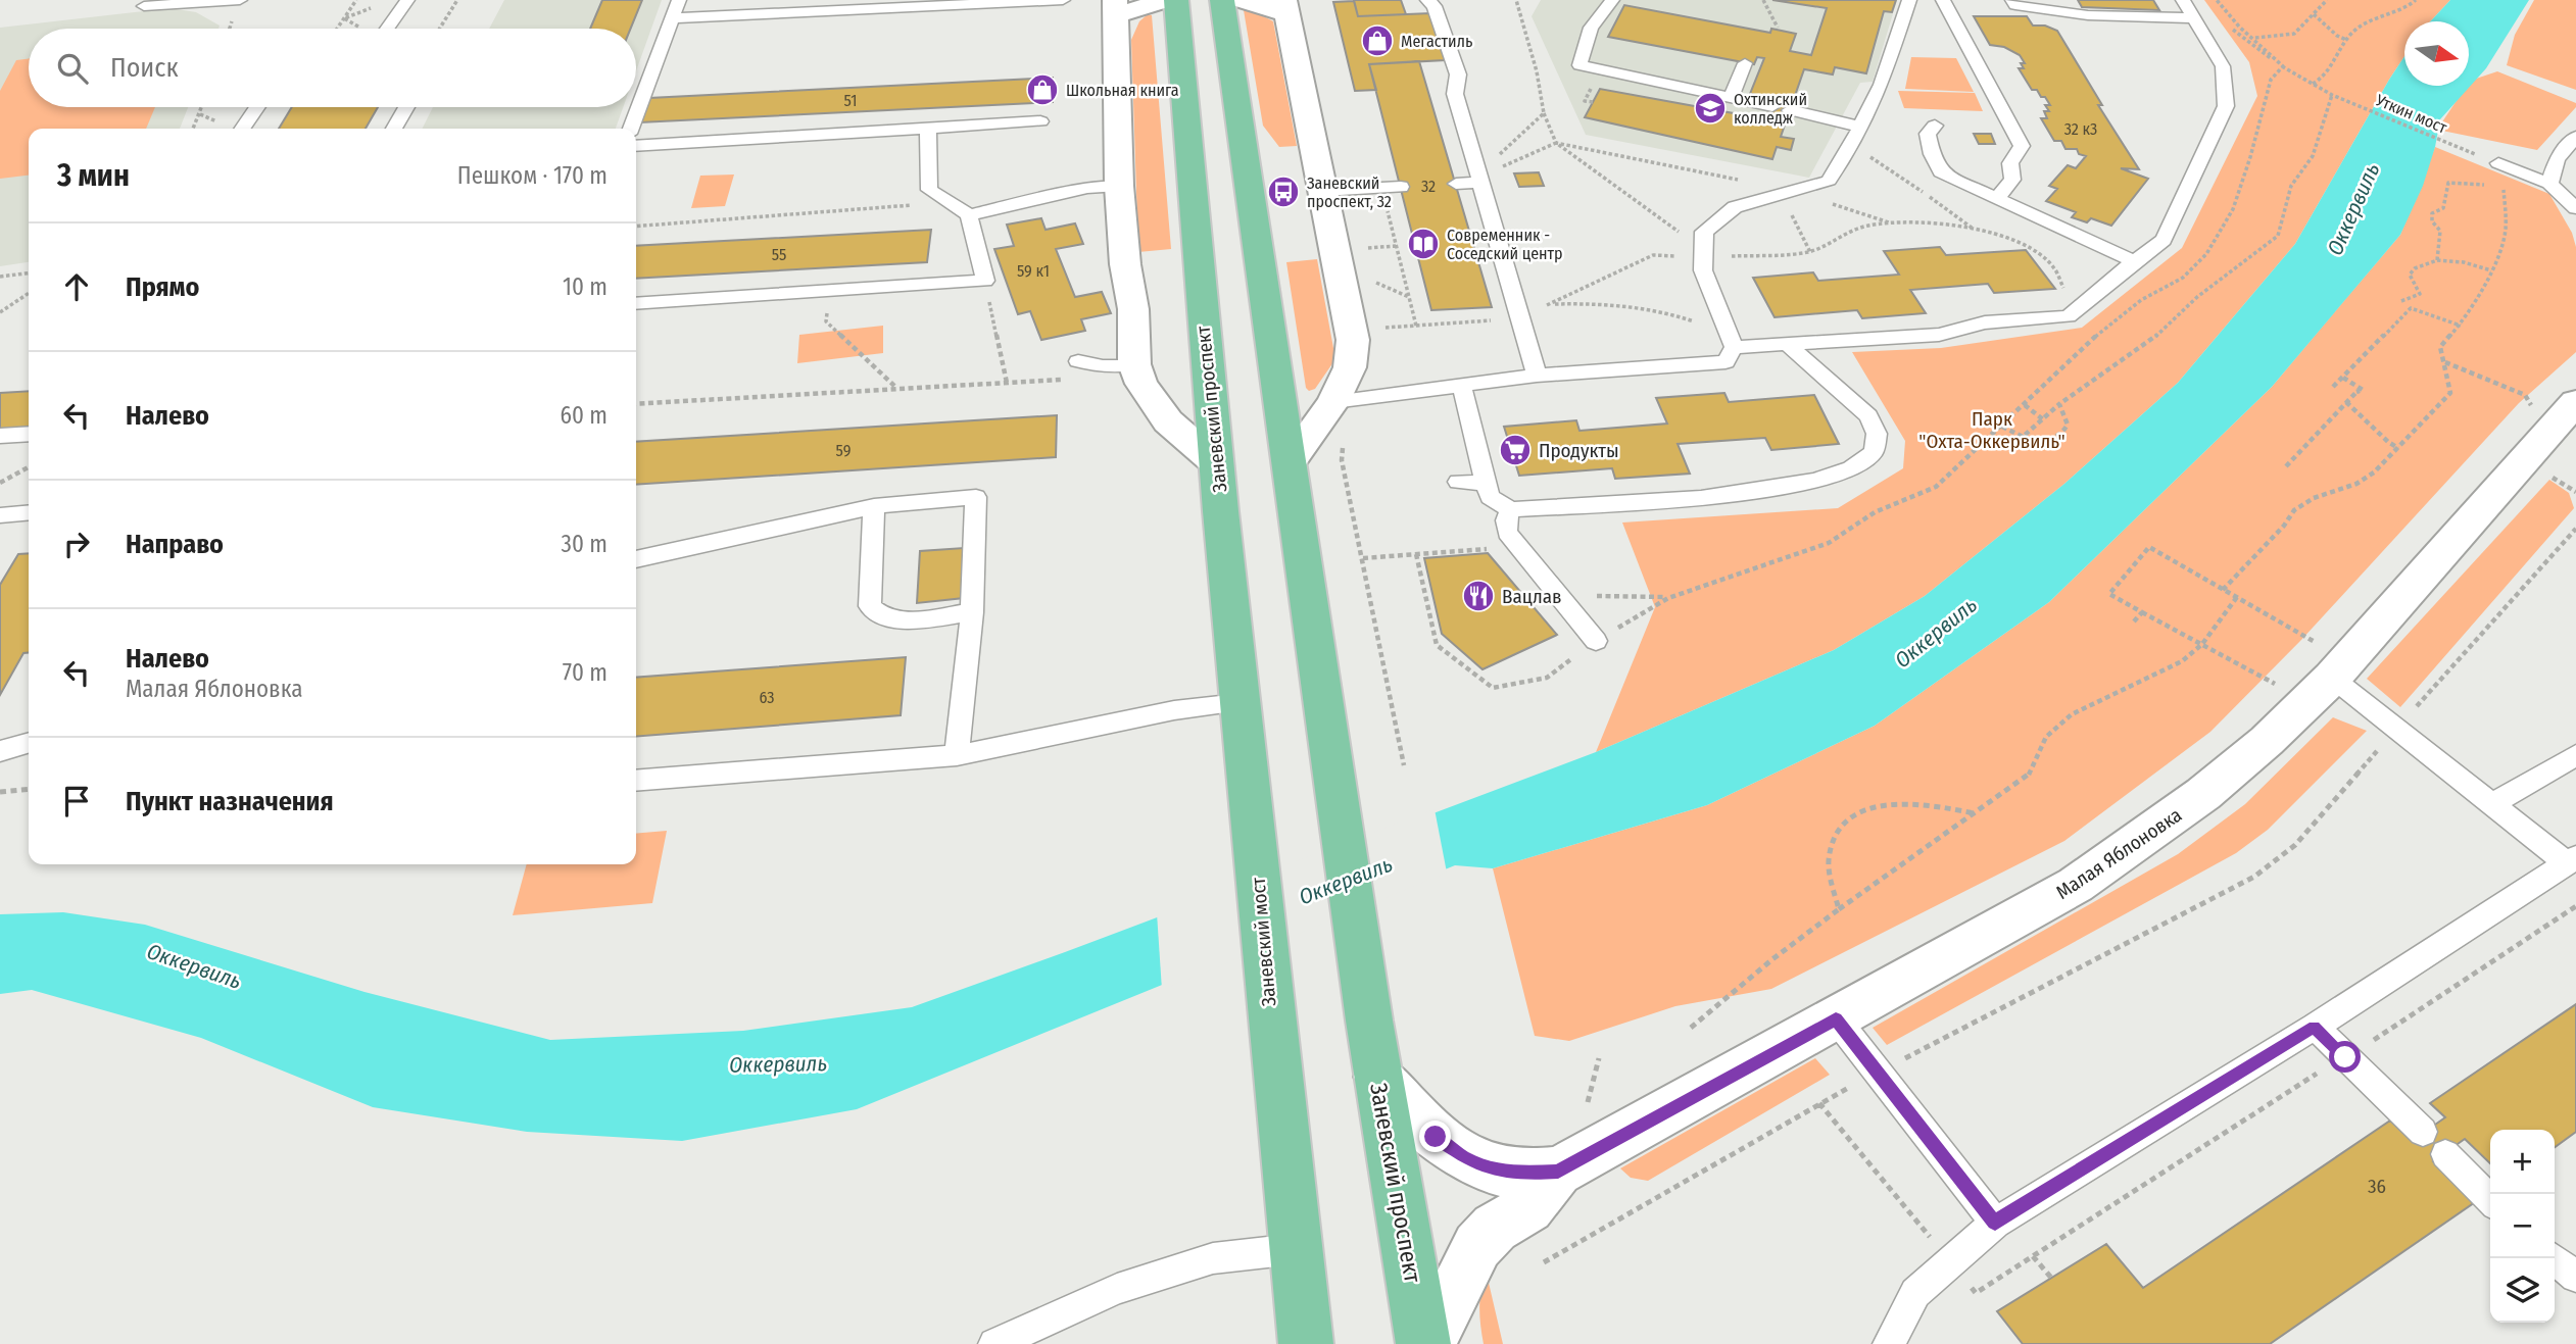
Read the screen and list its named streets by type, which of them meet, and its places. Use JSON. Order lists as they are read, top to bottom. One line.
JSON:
{"streets":{"main road":["Заневский проспект","Заневский мост"],"street":["Малая Яблоновка"],"path":["Уткин мост"]},"crossings":[["Заневский проспект","Малая Яблоновка"],["Заневский проспект","Заневский мост"]],"water":["Оккервиль"],"parks":["Парк \"Охта-Оккервиль\""],"places":{"shop":["Мегастиль","Школьная книга"],"school or university":["Охтинский колледж"],"bus stop":["Заневский проспект, 32"],"library":["Современник - Соседский центр"],"supermarket":["Продукты"],"restaurant":["Вацлав"]},"house_numbers":["51","32 к3","32","55","59 к1","59","63","36"],"north":"right","page":{"search":"Поиск","heading":["3 мин","Пешком · 170 m"],"list":[["Прямо","10 m"],["Налево","60 m"],["Направо","30 m"],["Налево","Малая Яблоновка","70 m"],"Пункт назначения"],"map_buttons":["+","−"]}}
